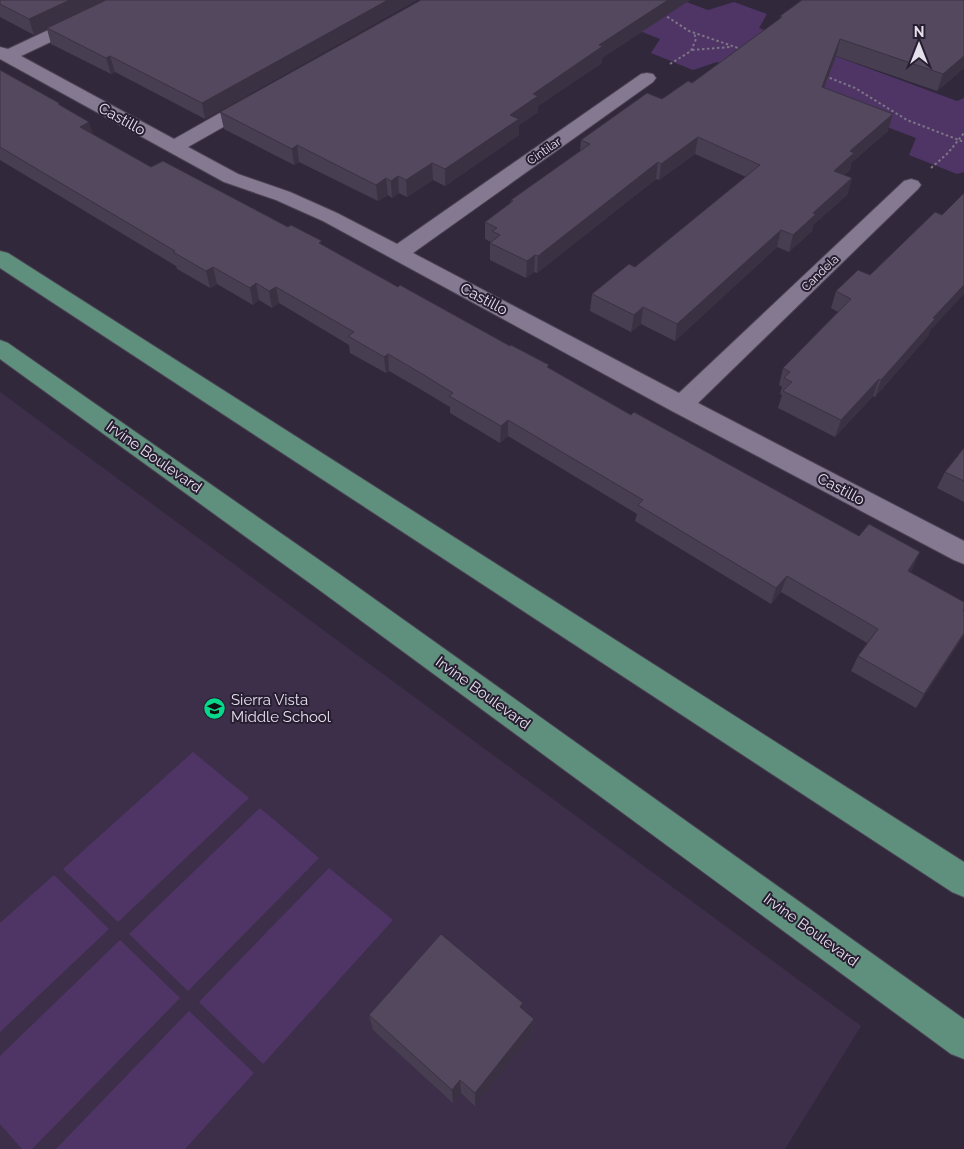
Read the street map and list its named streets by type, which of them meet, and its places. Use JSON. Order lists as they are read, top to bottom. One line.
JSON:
{"streets":{"main road":["Irvine Boulevard"],"street":["Castillo","Cintilar","Candela"]},"crossings":[["Castillo","Cintilar"],["Castillo","Candela"]],"places":{"school or university":["Sierra Vista Middle School"]},"north":"top"}
